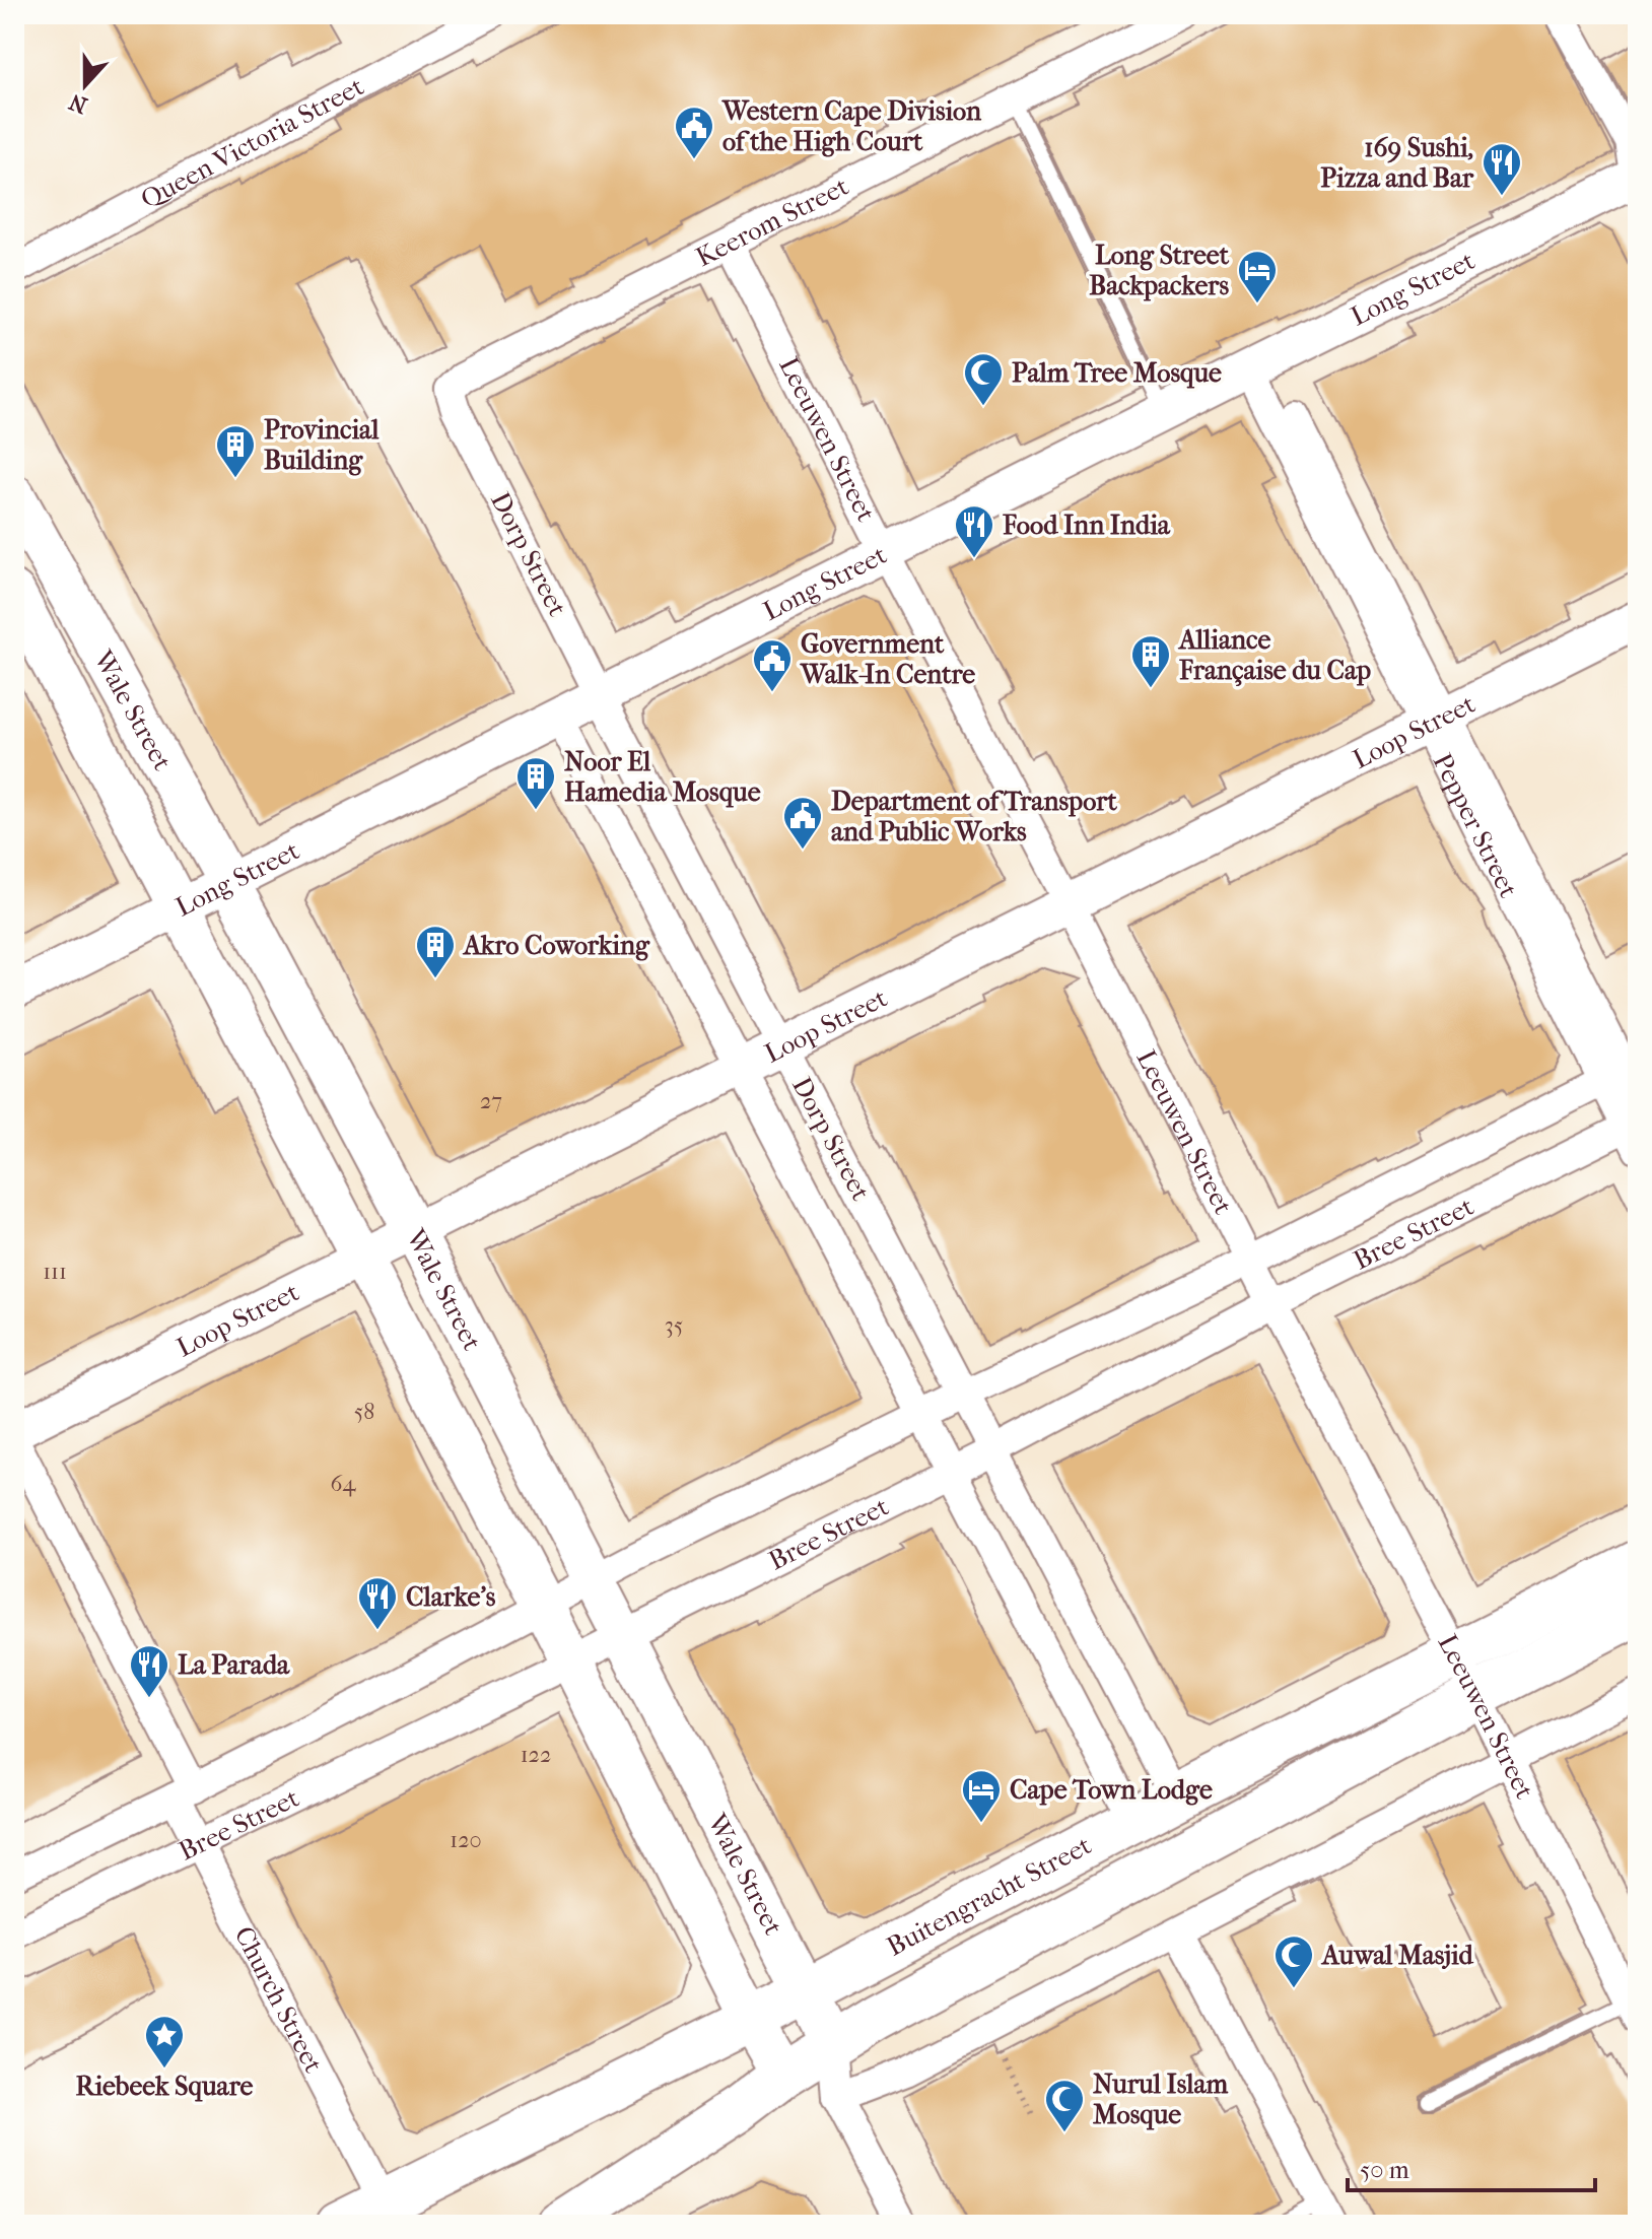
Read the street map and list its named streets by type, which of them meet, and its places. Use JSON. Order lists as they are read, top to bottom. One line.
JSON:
{"streets":{"main road":["Wale Street","Buitengracht Street"],"street":["Queen Victoria Street","Keerom Street","Long Street","Leeuwen Street","Dorp Street","Loop Street","Pepper Street","Bree Street","Church Street"]},"crossings":[["Keerom Street","Leeuwen Street"],["Keerom Street","Dorp Street"],["Long Street","Leeuwen Street"],["Long Street","Dorp Street"],["Long Street","Wale Street"],["Long Street","Pepper Street"],["Leeuwen Street","Loop Street"],["Leeuwen Street","Bree Street"],["Leeuwen Street","Buitengracht Street"],["Dorp Street","Loop Street"],["Dorp Street","Bree Street"],["Dorp Street","Buitengracht Street"],["Wale Street","Loop Street"],["Wale Street","Bree Street"],["Wale Street","Buitengracht Street"],["Loop Street","Pepper Street"],["Pepper Street","Bree Street"],["Bree Street","Church Street"],["Buitengracht Street","Church Street"]],"places":{"public building":["Western Cape Division of the High Court","Government Walk-In Centre","Department of Transport and Public Works"],"restaurant":["169 Sushi, Pizza and Bar","Food Inn India","Clarke's","La Parada"],"hotel":["Long Street Backpackers","Cape Town Lodge"],"mosque":["Palm Tree Mosque","Auwal Masjid","Nurul Islam Mosque"],"building":["Provincial Building","Alliance Française du Cap","Noor El Hamedia Mosque","Akro Coworking"],"place":["Riebeek Square"]},"house_numbers":["27","111","35","58","64","122","120"],"scale_bar":"50 m","north":"bottom"}
